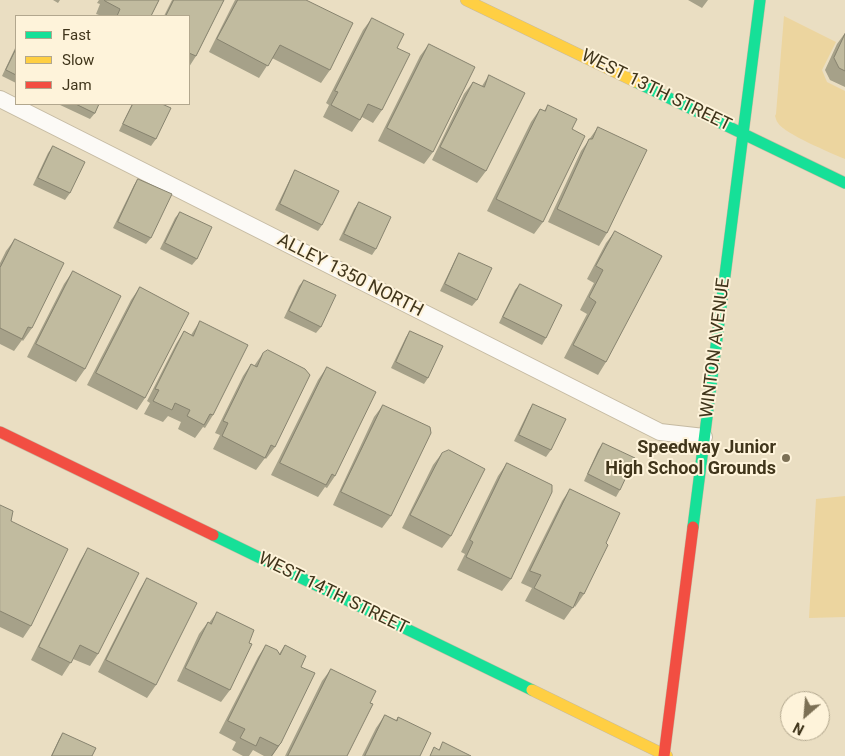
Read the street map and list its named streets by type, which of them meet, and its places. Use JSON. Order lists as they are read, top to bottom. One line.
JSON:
{"streets":{"street":["WEST 13TH STREET","WINTON AVENUE","WEST 14TH STREET"],"lane":["ALLEY 1350 NORTH"]},"crossings":[["WEST 13TH STREET","WINTON AVENUE"],["ALLEY 1350 NORTH","WINTON AVENUE"],["WINTON AVENUE","WEST 14TH STREET"]],"places":["Speedway Junior High School Grounds"],"legend":["Fast","Slow","Jam"],"north":"bottom left"}
